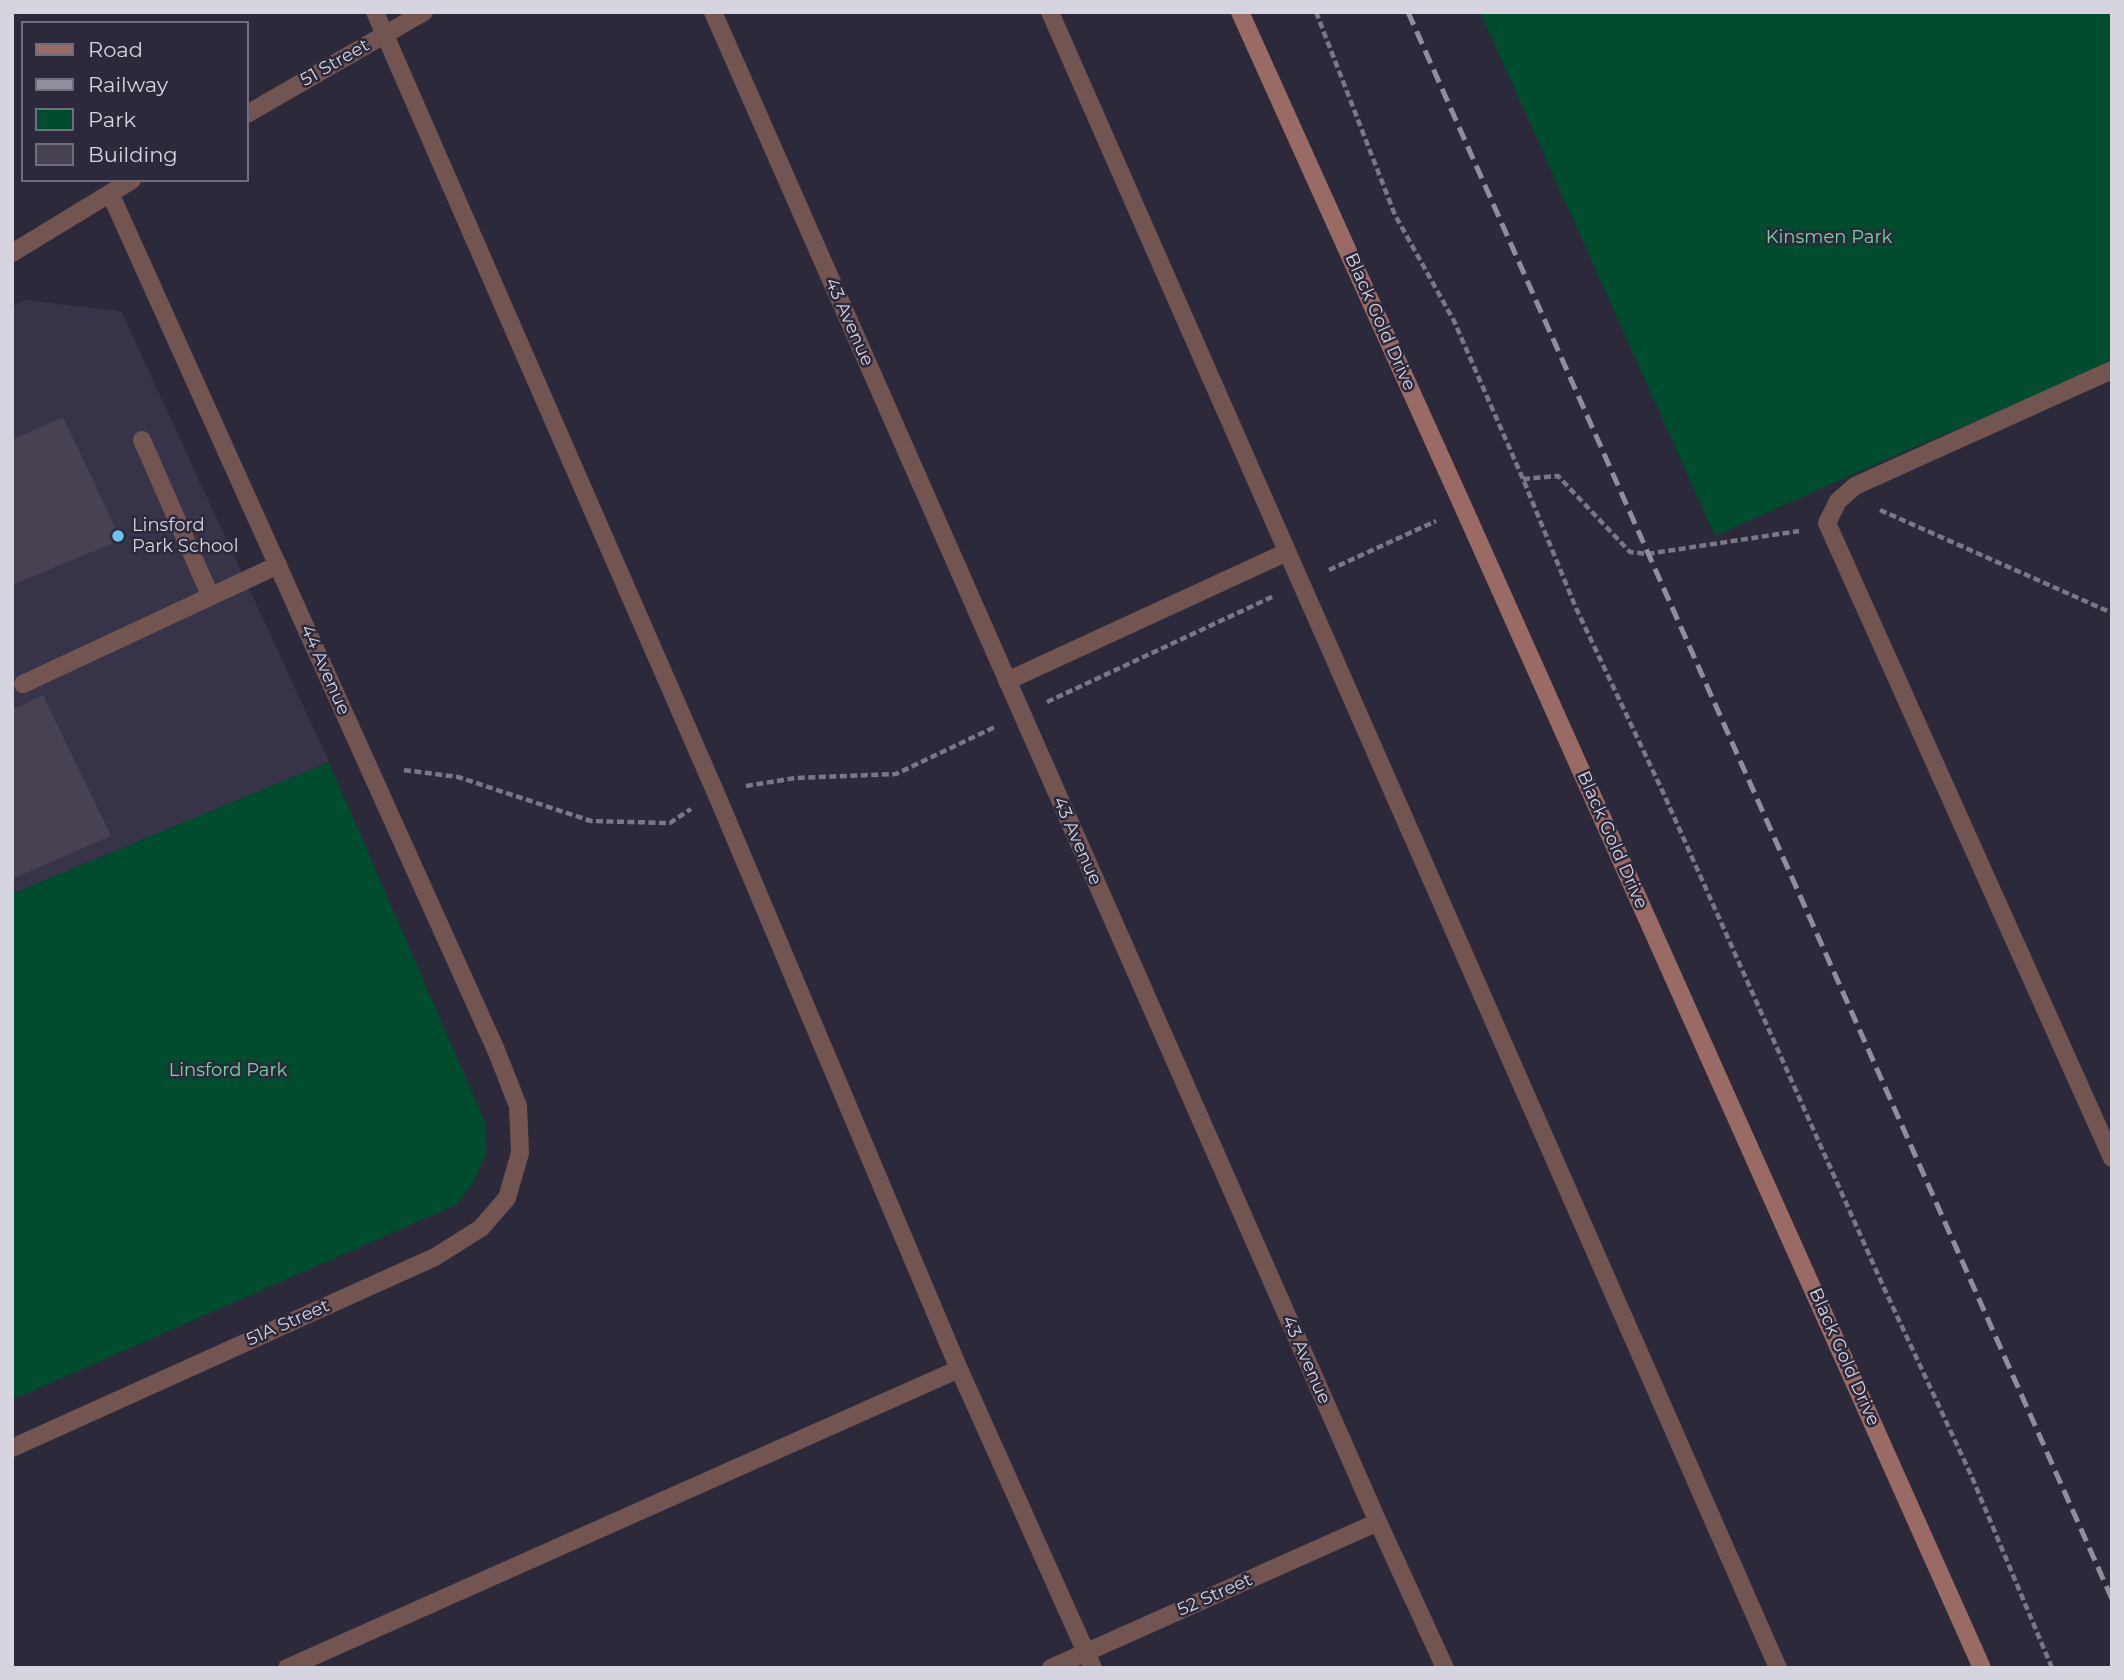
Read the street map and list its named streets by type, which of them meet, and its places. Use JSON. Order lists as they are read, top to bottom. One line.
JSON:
{"streets":{"main road":["Black Gold Drive"],"street":["51 Street","43 Avenue","44 Avenue","51A Street","52 Street"]},"crossings":[["43 Avenue","52 Street"],["44 Avenue","51A Street"]],"parks":["Kinsmen Park","Linsford Park"],"places":["Linsford Park School"],"legend":["Road","Railway","Park","Building"]}
